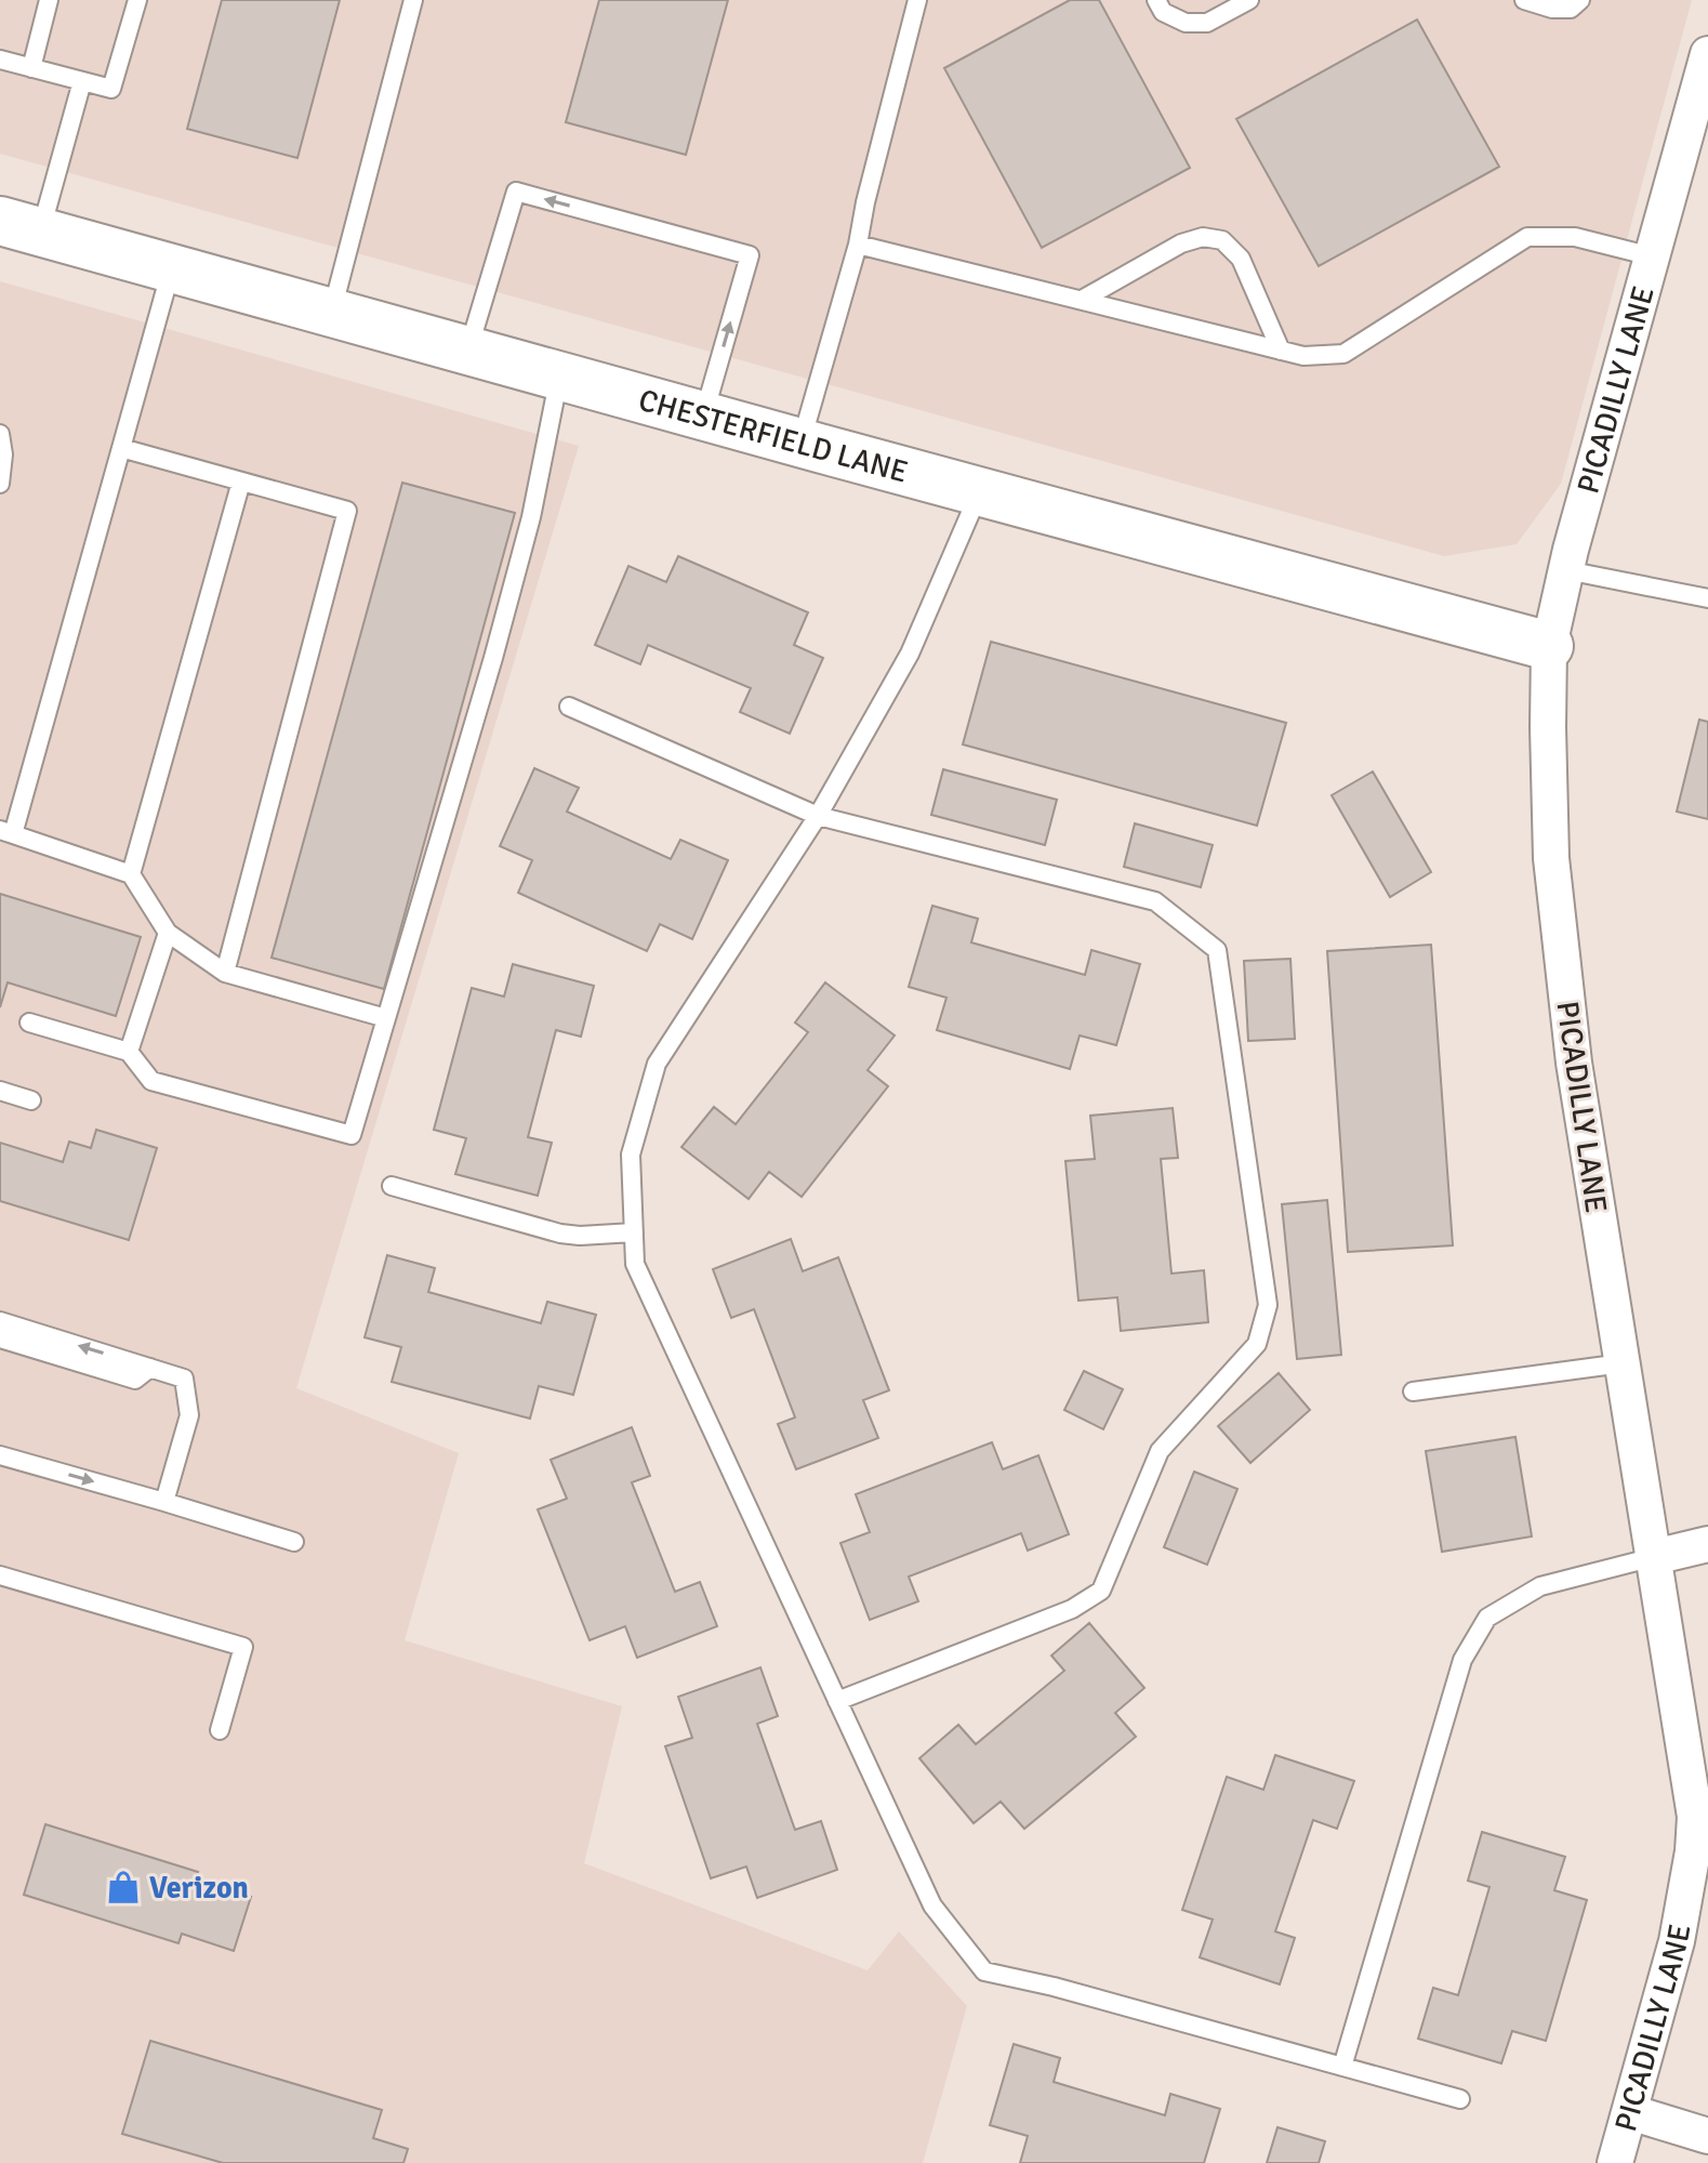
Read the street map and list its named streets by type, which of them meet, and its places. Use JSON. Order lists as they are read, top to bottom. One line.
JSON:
{"streets":{"street":["PICADILLY LANE","CHESTERFIELD LANE"]},"crossings":[["PICADILLY LANE","CHESTERFIELD LANE"]],"places":{"shop":["Verizon"]}}
